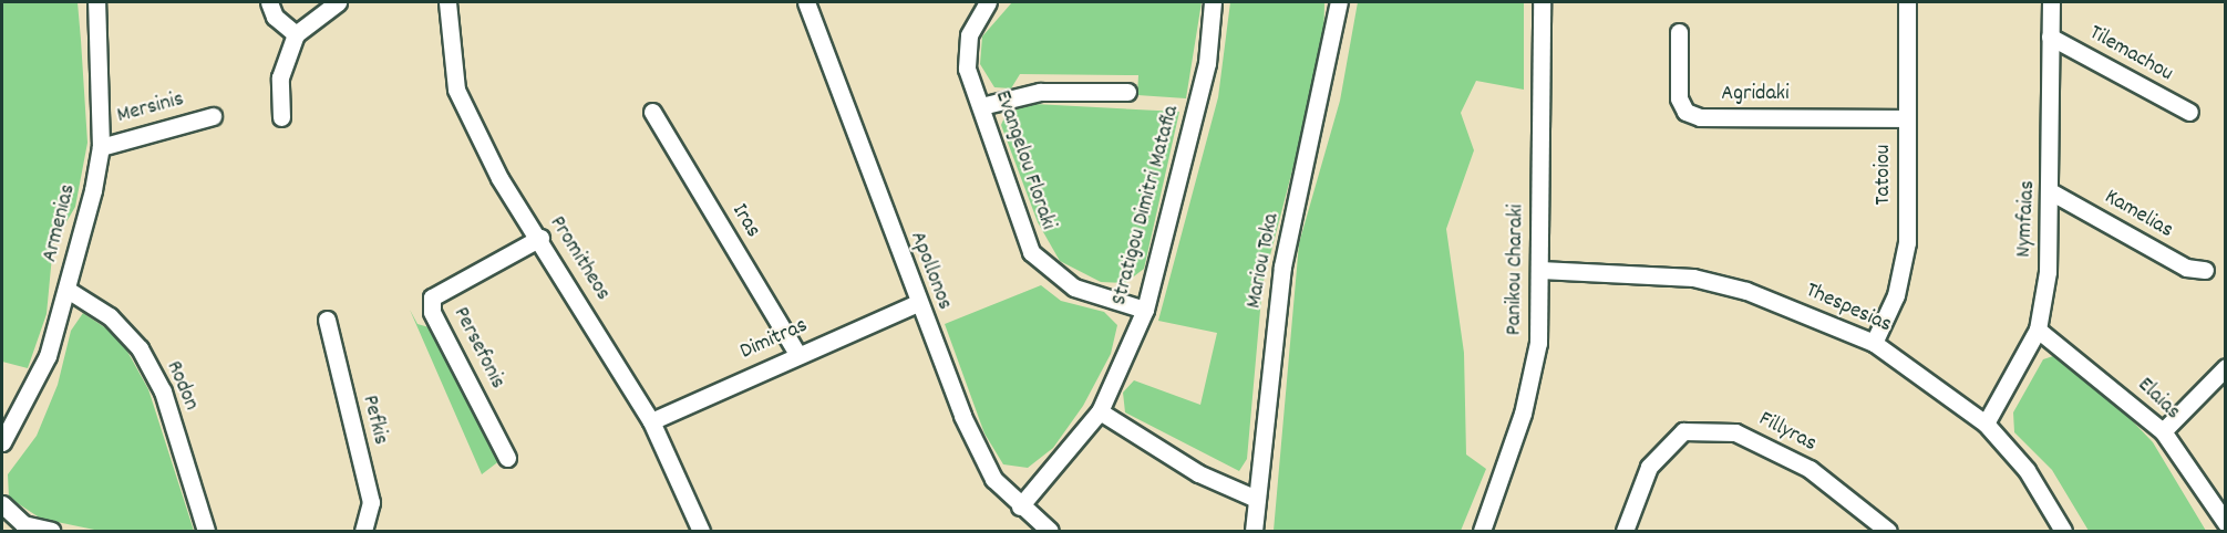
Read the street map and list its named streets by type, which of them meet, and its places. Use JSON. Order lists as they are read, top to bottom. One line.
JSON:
{"streets":{"street":["Tilemachou","Agridaki","Mersinis","Evangelou Floraki","Tatoiou","Stratigou Dimitri Matafia","Kamelias","Nymfaias","Iras","Armenias","Promitheos","Mariou Toka","Panikou Charaki","Apollonos","Thespesias","Dimitras","Persefonis","Rodon","Elaias","Pefkis","Fillyras"]},"crossings":[["Tilemachou","Nymfaias"],["Agridaki","Tatoiou"],["Mersinis","Armenias"],["Evangelou Floraki","Stratigou Dimitri Matafia"],["Tatoiou","Thespesias"],["Stratigou Dimitri Matafia","Apollonos"],["Kamelias","Nymfaias"],["Nymfaias","Thespesias"],["Nymfaias","Elaias"],["Iras","Dimitras"],["Armenias","Rodon"],["Promitheos","Dimitras"],["Promitheos","Persefonis"],["Panikou Charaki","Thespesias"],["Apollonos","Dimitras"]]}
